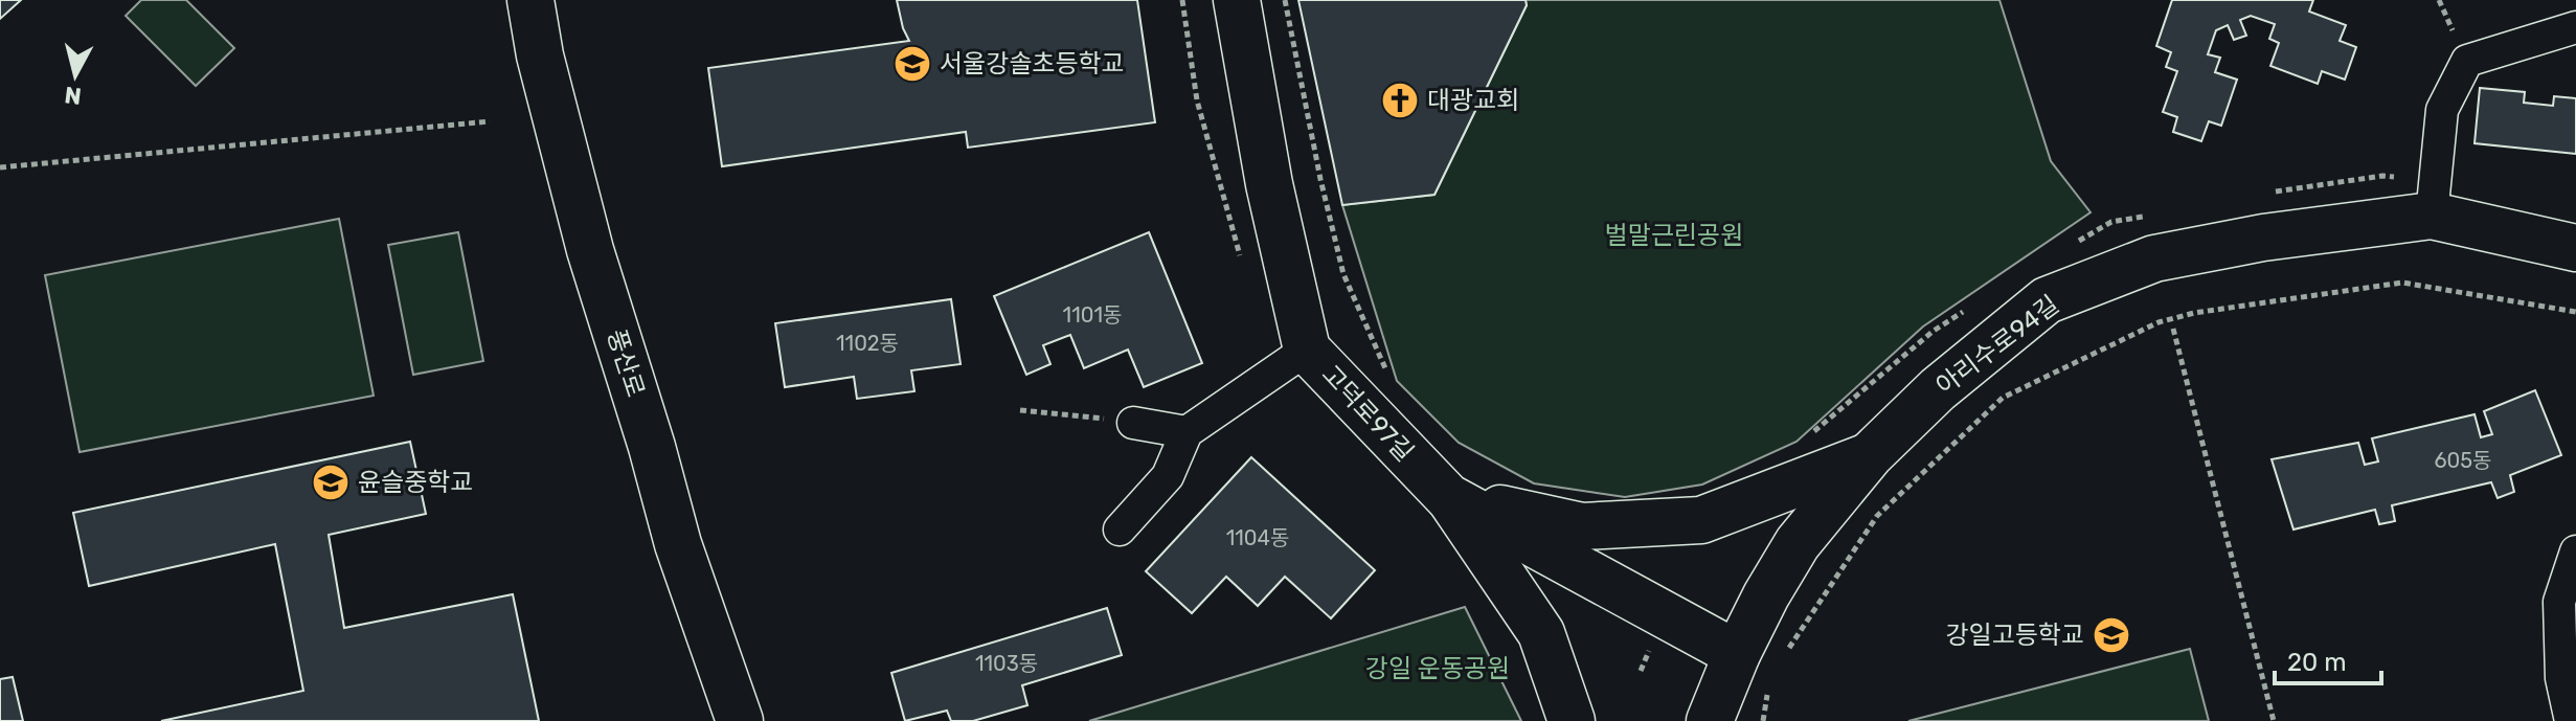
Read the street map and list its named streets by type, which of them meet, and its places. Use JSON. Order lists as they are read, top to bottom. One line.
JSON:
{"streets":{"street":["아리수로94길","풍산로","고덕로97길"]},"crossings":[["아리수로94길","고덕로97길"]],"parks":["벌말근린공원","강일 운동공원"],"places":{"school or university":["서울강솔초등학교","윤슬중학교","강일고등학교"],"church":["대광교회"]},"house_numbers":["1101동","1102동","605동","1104동","1103동"],"scale_bar":"20 m","north":"bottom"}
